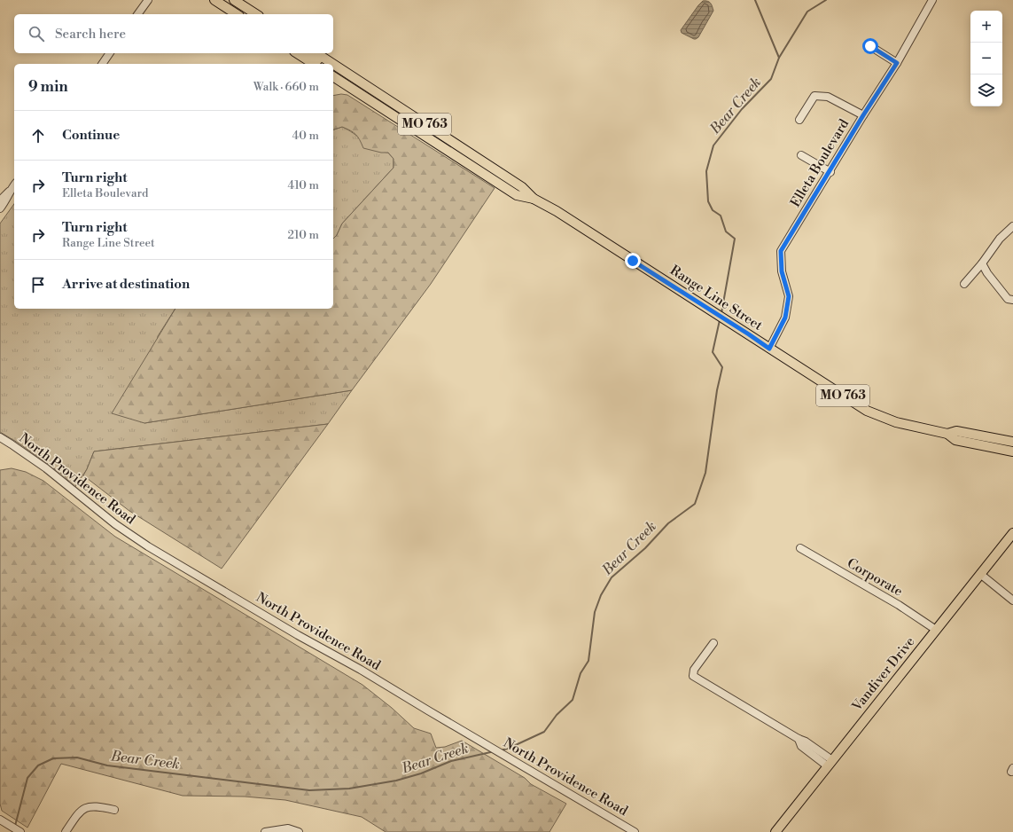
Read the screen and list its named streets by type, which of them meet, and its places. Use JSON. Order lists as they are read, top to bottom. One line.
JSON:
{"streets":{"main road":["MO 763","Range Line Street","Vandiver Drive"],"street":["Elleta Boulevard","North Providence Road","Corporate"]},"crossings":[["Elleta Boulevard","Range Line Street"],["Corporate","Vandiver Drive"]],"water":["Bear Creek"],"page":{"map_buttons":["+","−"],"search":"Search here","heading":["9 min","Walk · 660 m"],"list":[["Continue","40 m"],["Turn right","Elleta Boulevard","410 m"],["Turn right","Range Line Street","210 m"],"Arrive at destination"]}}
